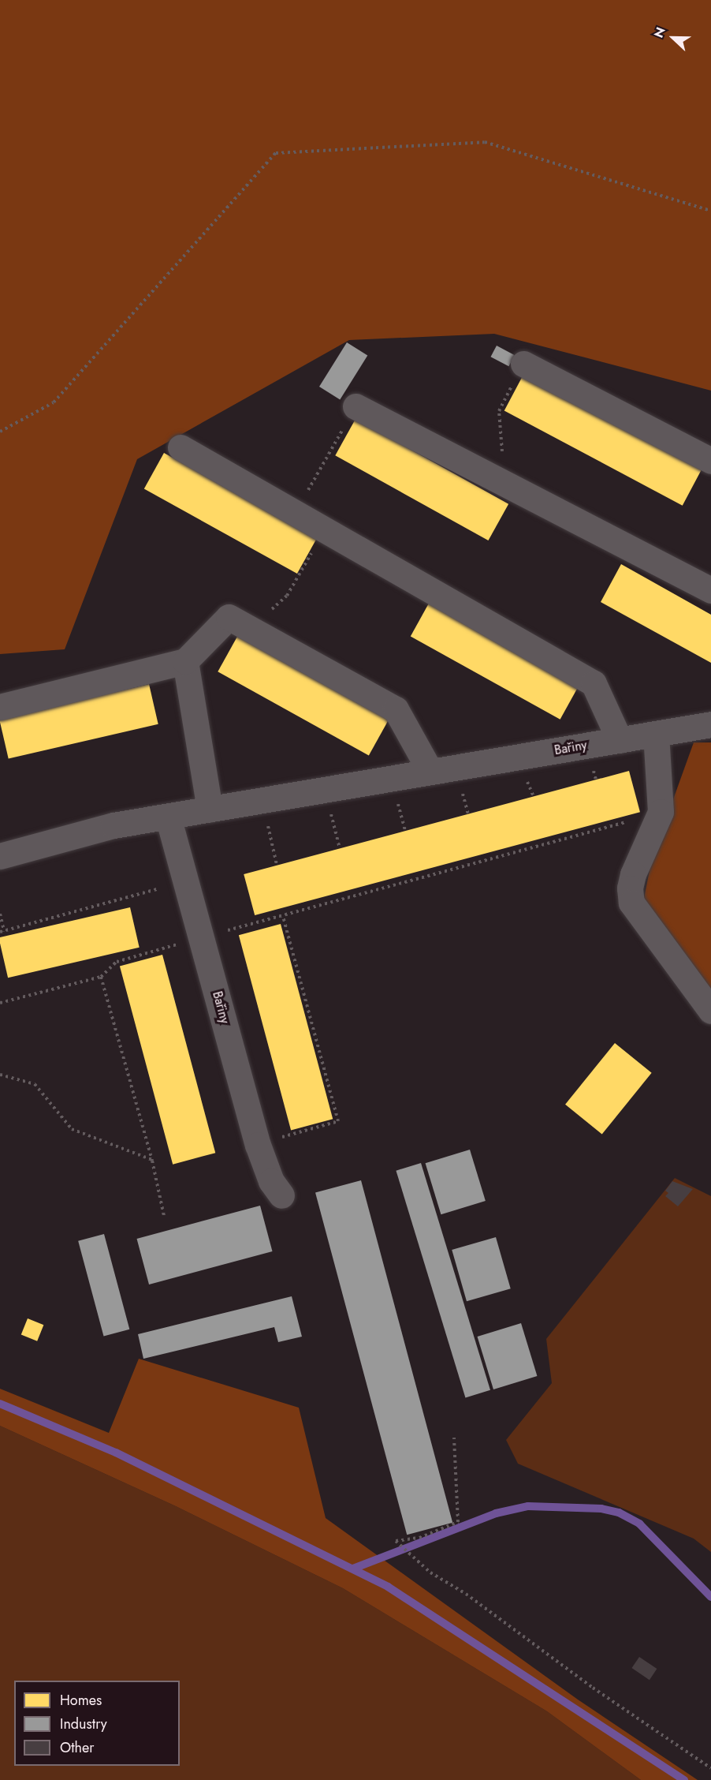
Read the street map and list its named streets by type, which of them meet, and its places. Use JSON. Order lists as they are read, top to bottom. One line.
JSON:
{"streets":{"street":["Bařiny"]},"legend":["Homes","Industry","Other"],"north":"left"}
